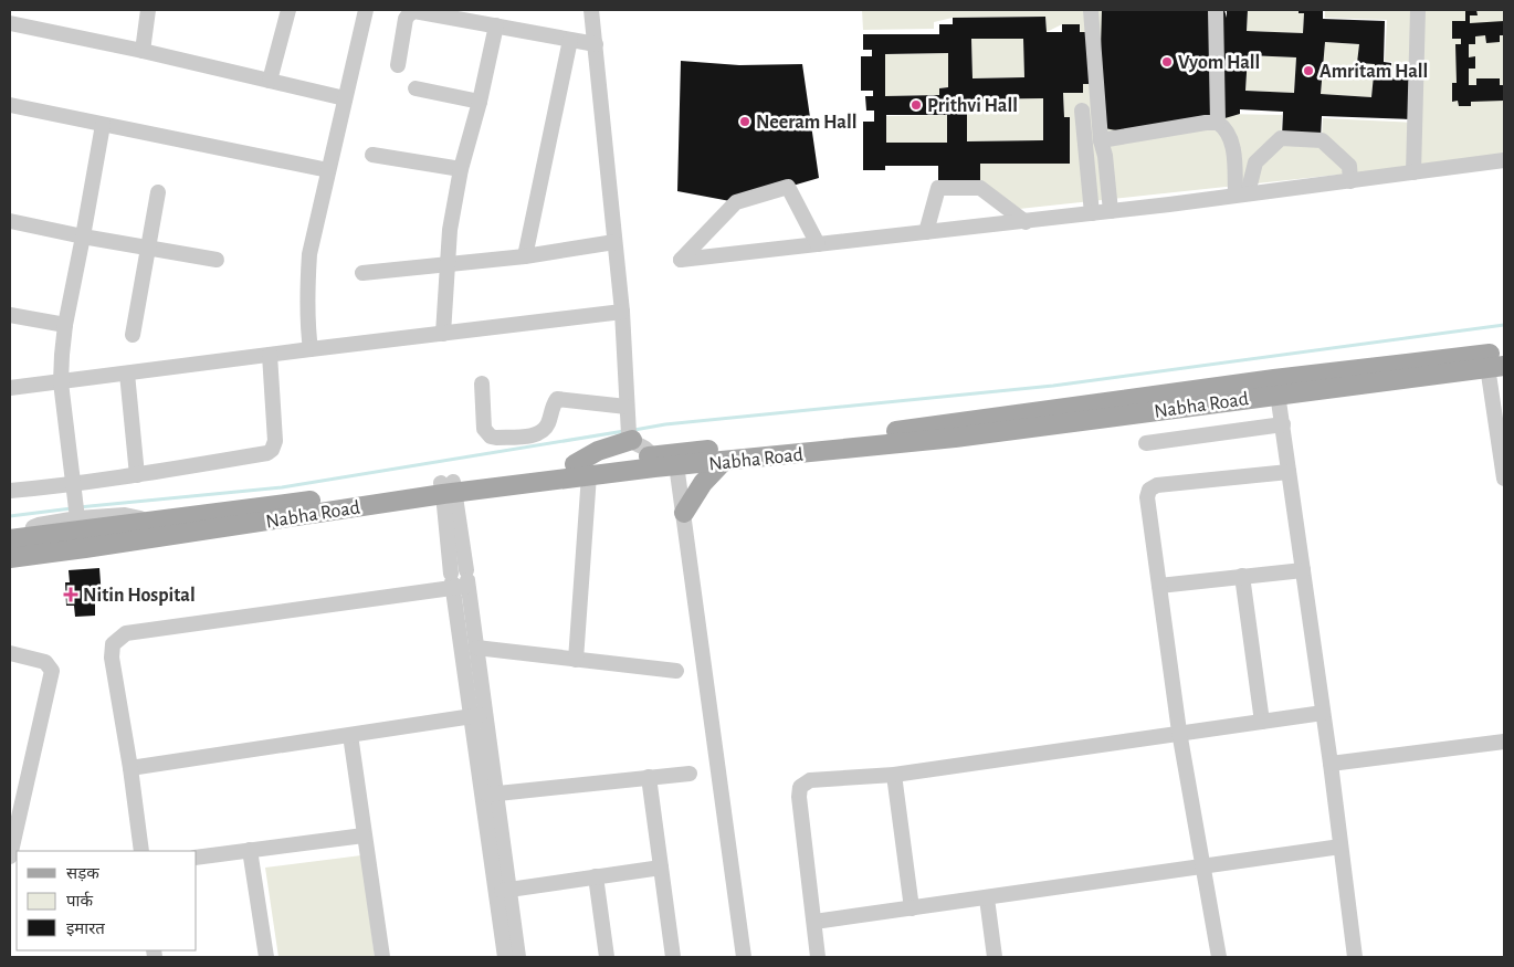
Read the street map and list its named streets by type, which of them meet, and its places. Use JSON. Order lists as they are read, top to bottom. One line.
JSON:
{"streets":{"main road":["Nabha Road"]},"places":{"other":["Vyom Hall","Amritam Hall","Prithvi Hall","Neeram Hall"],"health":["Nitin Hospital"]},"legend":["सड़क","पार्क","इमारत"]}
